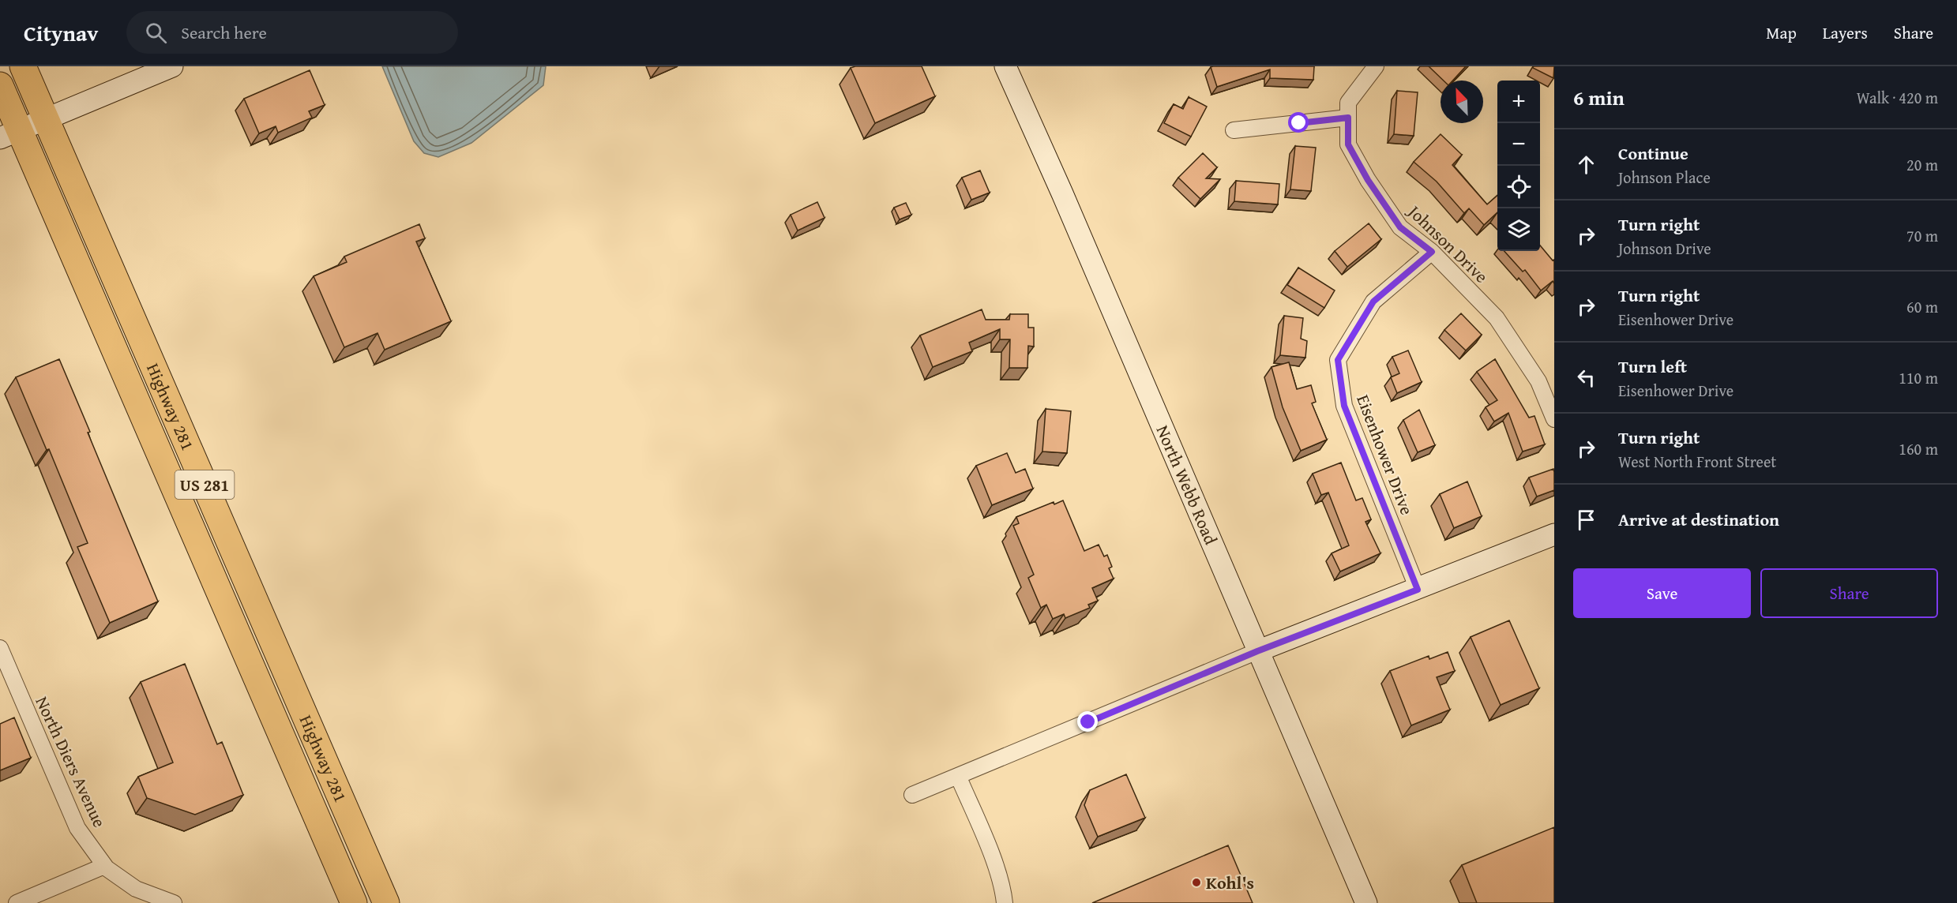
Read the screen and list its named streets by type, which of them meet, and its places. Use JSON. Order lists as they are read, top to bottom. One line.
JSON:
{"streets":{"highway":["Highway 281","US 281"],"main road":["North Webb Road"],"street":["Johnson Drive","Eisenhower Drive","North Diers Avenue"]},"crossings":[["Johnson Drive","Eisenhower Drive"]],"places":["Kohl's"],"north":"top left","page":{"header":"Citynav","search":"Search here","nav":["Map","Layers","Share"],"heading":["6 min","Walk · 420 m"],"map_buttons":["+","−"],"list":[["Continue","Johnson Place","20 m"],["Turn right","Johnson Drive","70 m"],["Turn right","Eisenhower Drive","60 m"],["Turn left","Eisenhower Drive","110 m"],["Turn right","West North Front Street","160 m"],"Arrive at destination"],"buttons":["Save","Share"]}}
